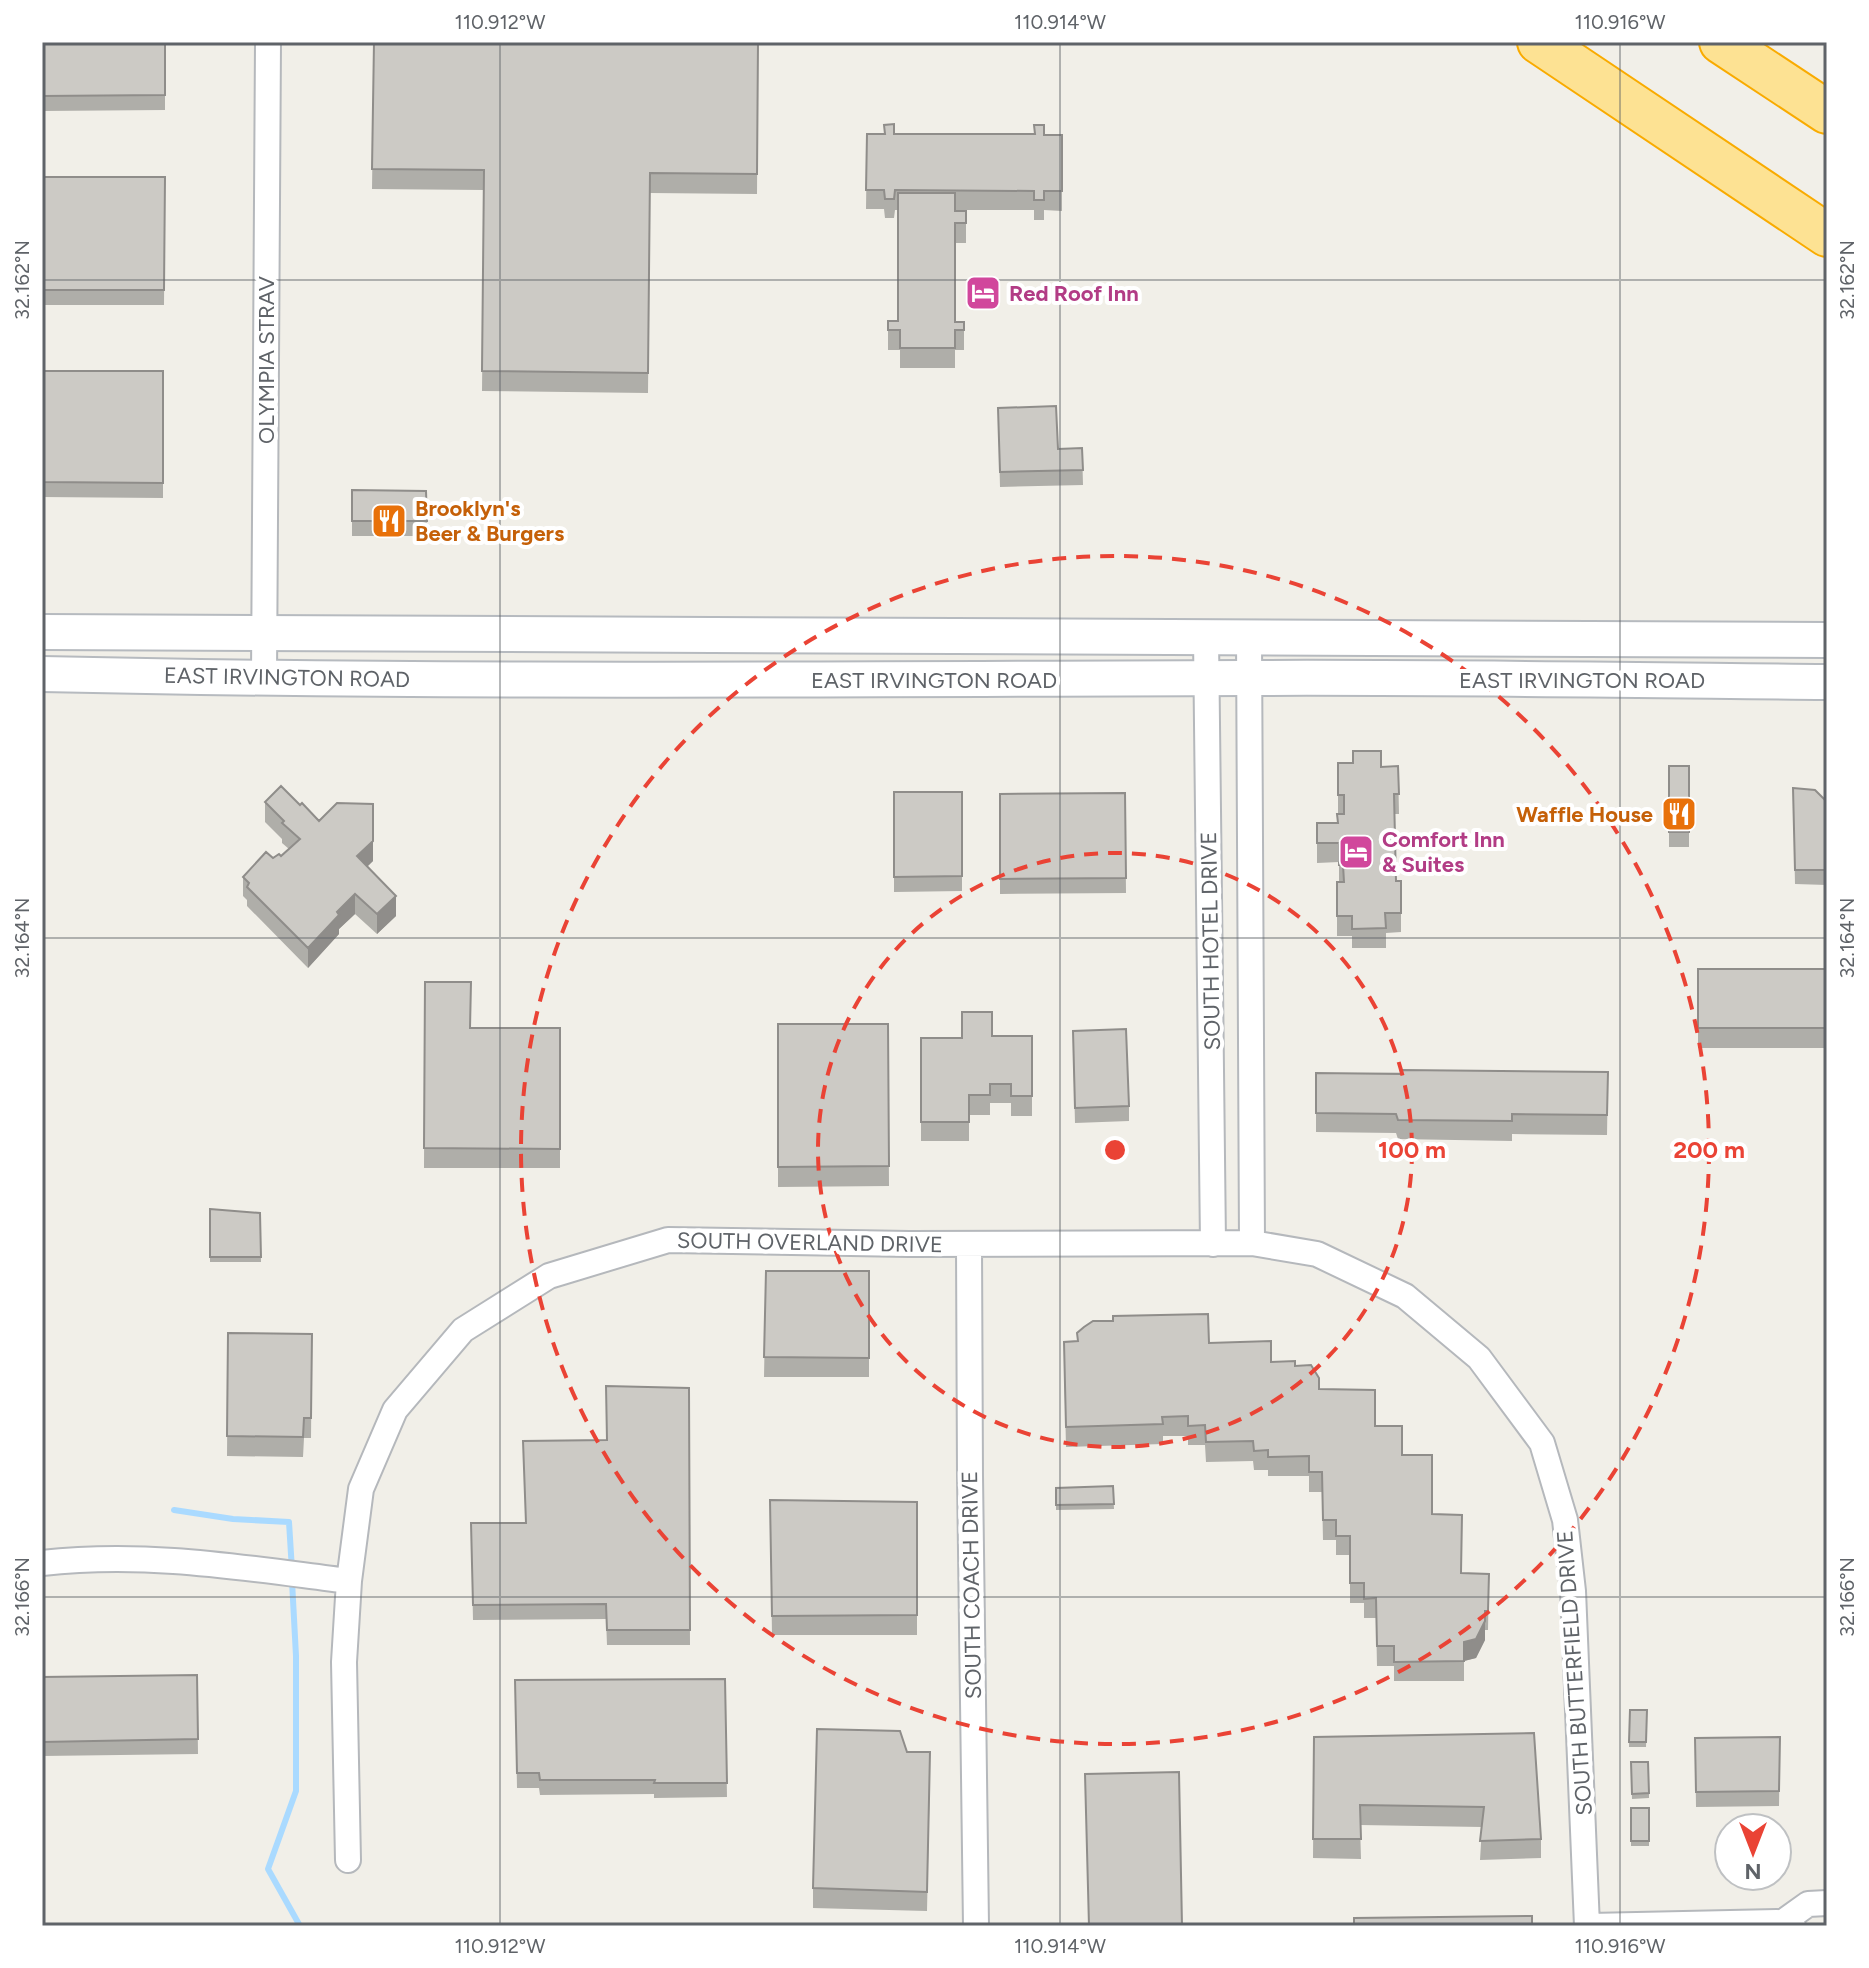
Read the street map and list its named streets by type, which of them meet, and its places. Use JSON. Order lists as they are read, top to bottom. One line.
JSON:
{"streets":{"main road":["EAST IRVINGTON ROAD"],"street":["OLYMPIA STRAV","SOUTH HOTEL DRIVE","SOUTH OVERLAND DRIVE","SOUTH COACH DRIVE","SOUTH BUTTERFIELD DRIVE"]},"crossings":[["OLYMPIA STRAV","EAST IRVINGTON ROAD"],["EAST IRVINGTON ROAD","SOUTH HOTEL DRIVE"],["SOUTH HOTEL DRIVE","SOUTH OVERLAND DRIVE"],["SOUTH HOTEL DRIVE","SOUTH BUTTERFIELD DRIVE"],["SOUTH OVERLAND DRIVE","SOUTH COACH DRIVE"],["SOUTH OVERLAND DRIVE","SOUTH BUTTERFIELD DRIVE"]],"places":{"hotel":["Red Roof Inn","Comfort Inn & Suites"],"restaurant":["Brooklyn's Beer & Burgers","Waffle House"]},"north":"bottom","coordinates":["110.912°W","110.914°W","110.916°W","32.162°N","32.164°N","32.166°N"],"rings":["100 m","200 m"]}
